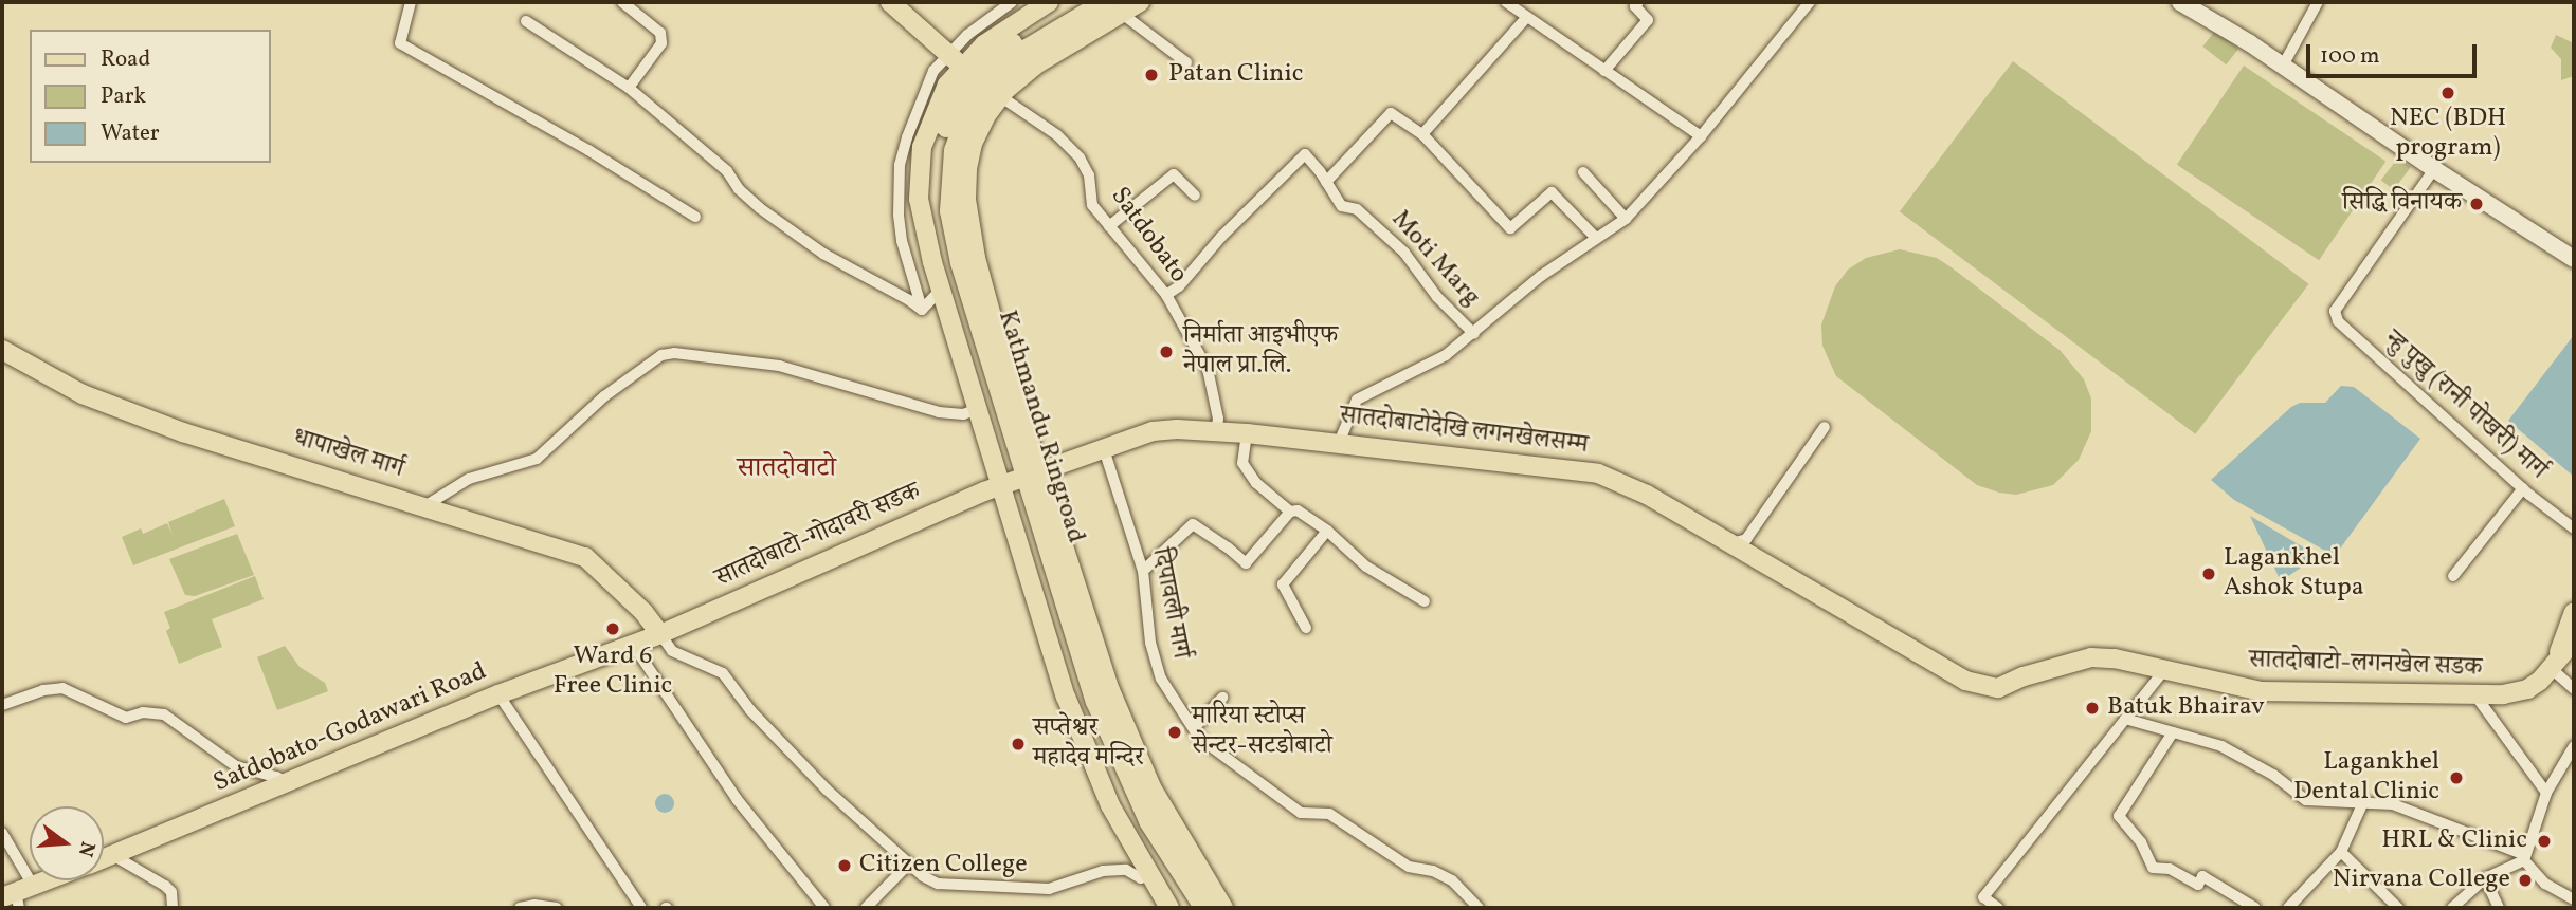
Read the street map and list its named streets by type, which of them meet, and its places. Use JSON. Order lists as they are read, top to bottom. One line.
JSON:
{"streets":{"highway":["Kathmandu Ringroad"],"main road":["सातदोबाटोदेखि लगनखेलसम्म","धापाखेल मार्ग","सातदोबाटो-गोदावरी सडक","सातदोबाटो-लगनखेल सडक","Satdobato-Godawari Road"],"street":["Satdobato","Moti Marg","न्हु पुखु (रानी पोखरी) मार्ग","दिपावली मार्ग"]},"crossings":[["Satdobato","Moti Marg"],["Satdobato","Kathmandu Ringroad"],["Satdobato","सातदोबाटोदेखि लगनखेलसम्म"],["Kathmandu Ringroad","सातदोबाटो-गोदावरी सडक"],["सातदोबाटोदेखि लगनखेलसम्म","सातदोबाटो-लगनखेल सडक"],["धापाखेल मार्ग","सातदोबाटो-गोदावरी सडक"],["सातदोबाटो-गोदावरी सडक","Satdobato-Godawari Road"]],"districts":["सातदोवाटो"],"places":["Patan Clinic","NEC (BDH program)","सिद्धि विनायक","निर्माता आइभीएफ नेपाल प्रा.लि.","Lagankhel Ashok Stupa","Ward 6 Free Clinic","Batuk Bhairav","मारिया स्टोप्स सेन्टर-सटडोबाटो","सप्तेश्वर महादेव मन्दिर","Lagankhel Dental Clinic","HRL & Clinic","Citizen College","Nirvana College"],"legend":["Road","Park","Water"],"scale_bar":"100 m","north":"right"}
